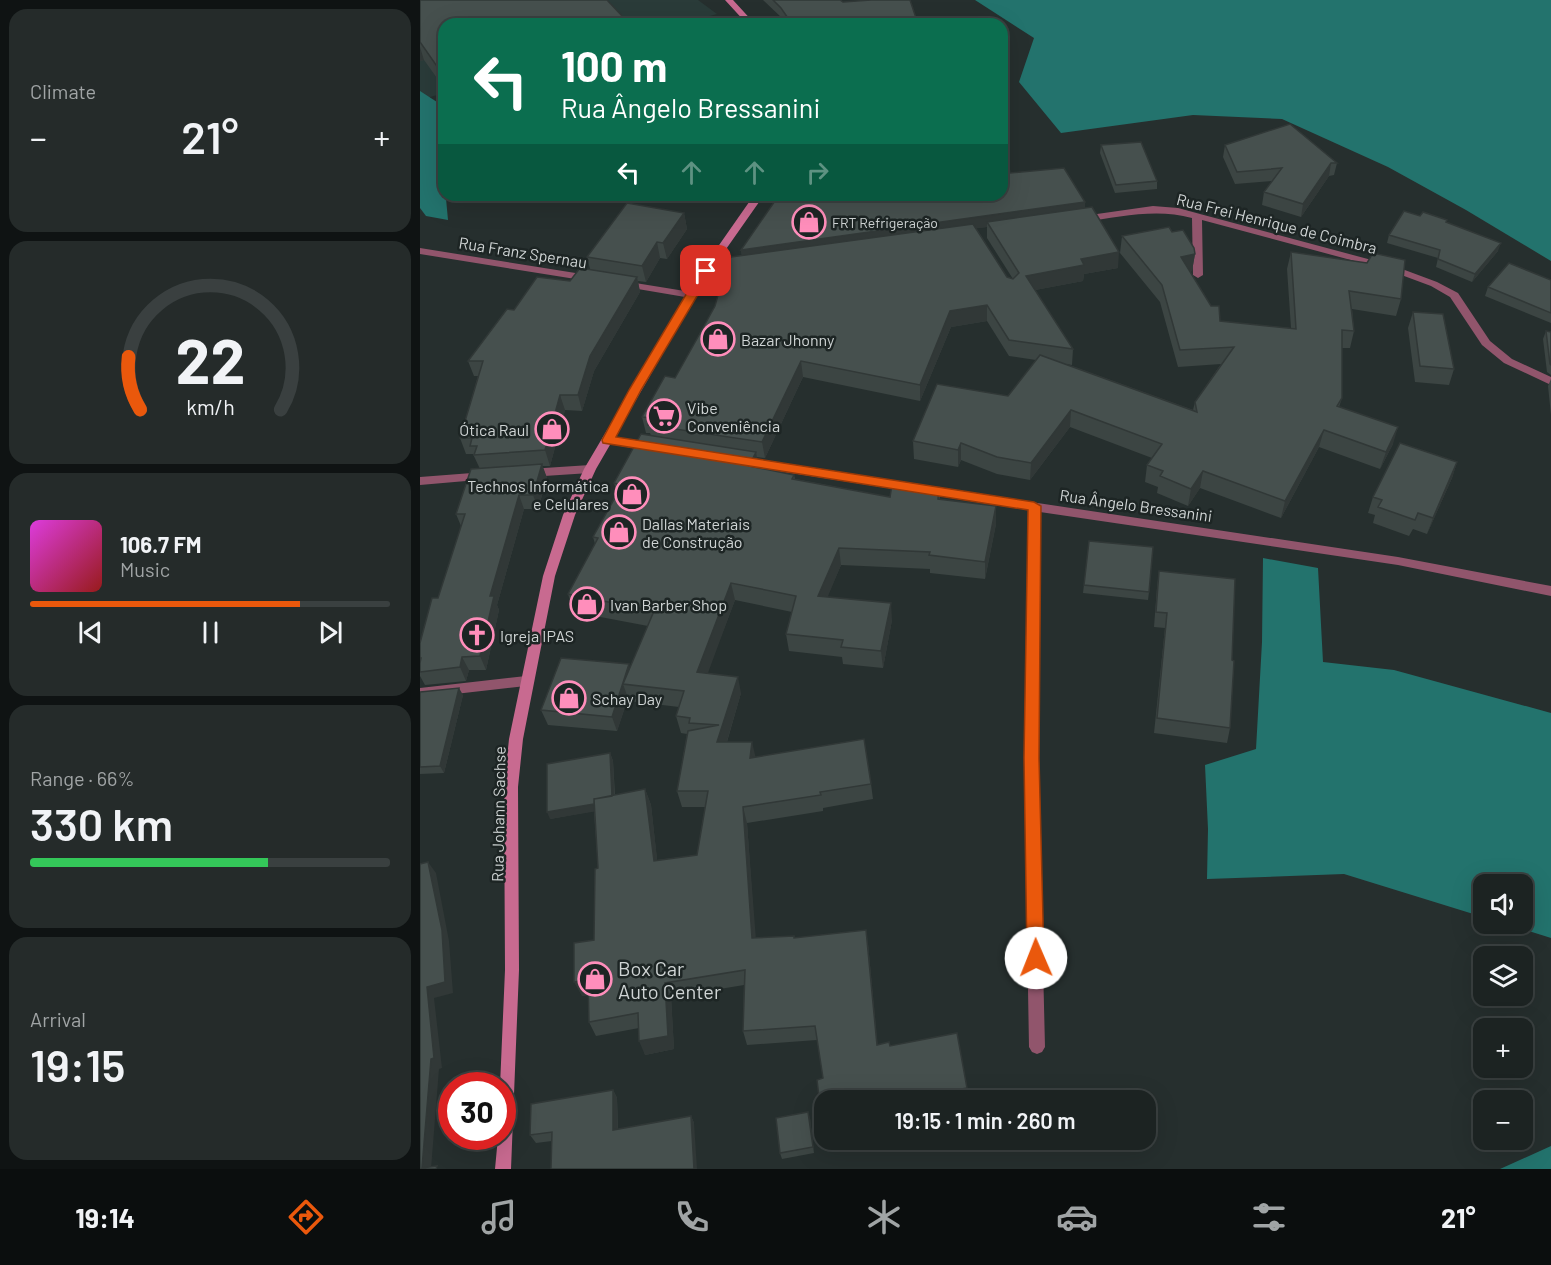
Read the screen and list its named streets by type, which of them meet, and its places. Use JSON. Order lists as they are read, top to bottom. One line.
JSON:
{"streets":{"street":["Rua Frei Henrique de Coimbra","Rua Franz Spernau","Rua Ângelo Bressanini","Rua Johann Sachse"]},"places":{"shop":["FRT Refrigeração","Bazar Jhonny","Ótica Raul","Technos Informática e Celulares","Dallas Materiais de Construção","Ivan Barber Shop","Schay Day","Box Car Auto Center"],"supermarket":["Vibe Conveniência"],"church":["Igreja IPAS"]},"page":{"tile":["Climate",["Range · 66%","330 km"],["Arrival","19:15"]],"turn":["100 m","Rua Ângelo Bressanini"],"heat":["−","21°","+"],"song":["106.7 FM","Music"],"map_buttons":["+","−"],"limit":"30","trip":"19:15 · 1 min · 260 m","tabs":["19:14","21°"],"gauge":["22","km/h"]}}
